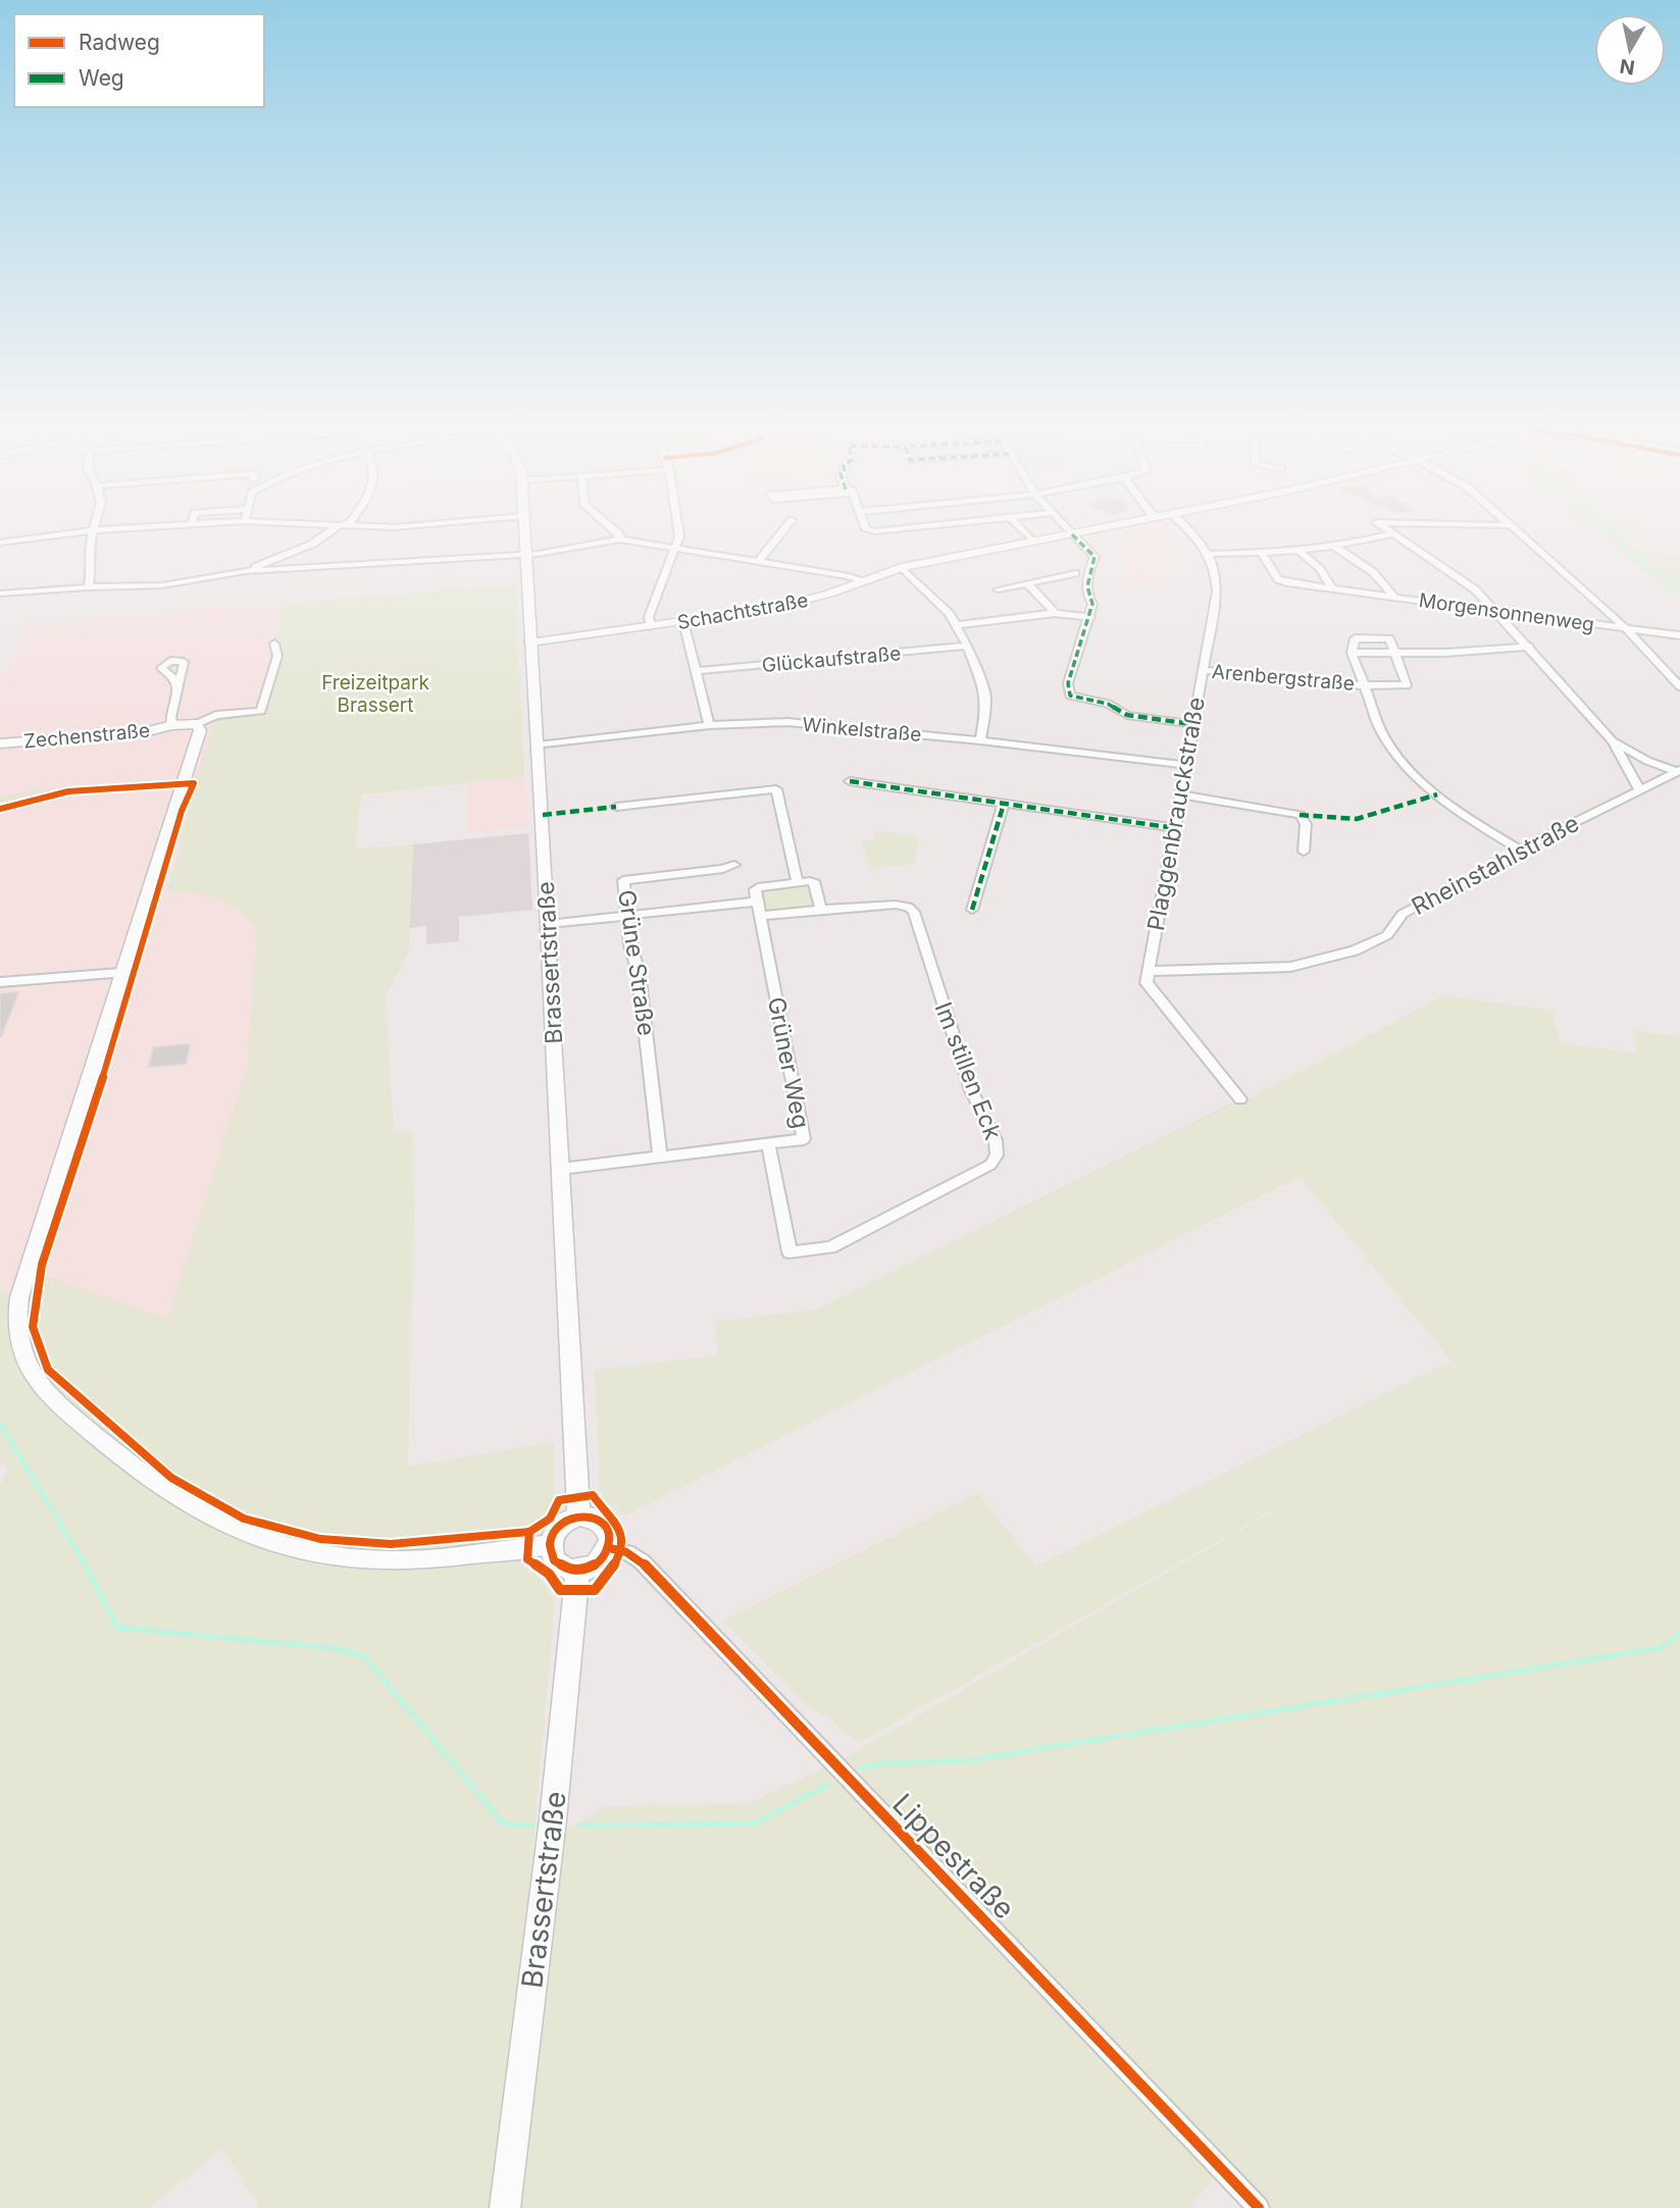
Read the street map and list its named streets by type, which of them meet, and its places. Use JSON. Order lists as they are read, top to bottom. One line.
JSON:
{"streets":{"main road":["Brassertstraße"],"street":["Schachtstraße","Morgensonnenweg","Glückaufstraße","Arenbergstraße","Winkelstraße","Zechenstraße","Plaggenbrauckstraße","Rheinstahlstraße","Grüne Straße","Grüner Weg","Im stillen Eck","Lippestraße"]},"crossings":[["Schachtstraße","Brassertstraße"],["Morgensonnenweg","Rheinstahlstraße"],["Arenbergstraße","Plaggenbrauckstraße"],["Arenbergstraße","Rheinstahlstraße"],["Winkelstraße","Plaggenbrauckstraße"],["Winkelstraße","Brassertstraße"],["Plaggenbrauckstraße","Rheinstahlstraße"],["Brassertstraße","Grüner Weg"],["Brassertstraße","Lippestraße"],["Grüne Straße","Grüner Weg"],["Grüner Weg","Im stillen Eck"]],"parks":["Freizeitpark Brassert"],"legend":["Radweg","Weg"],"north":"bottom"}
